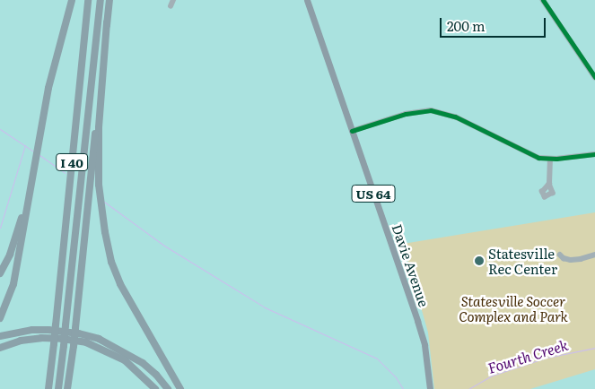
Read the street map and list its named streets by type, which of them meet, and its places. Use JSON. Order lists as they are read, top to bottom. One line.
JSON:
{"streets":{"highway":["I 40"],"main road":["US 64","Davie Avenue"]},"water":["Fourth Creek"],"parks":["Statesville Soccer Complex and Park"],"places":["Statesville Rec Center"],"scale_bar":"200 m"}
